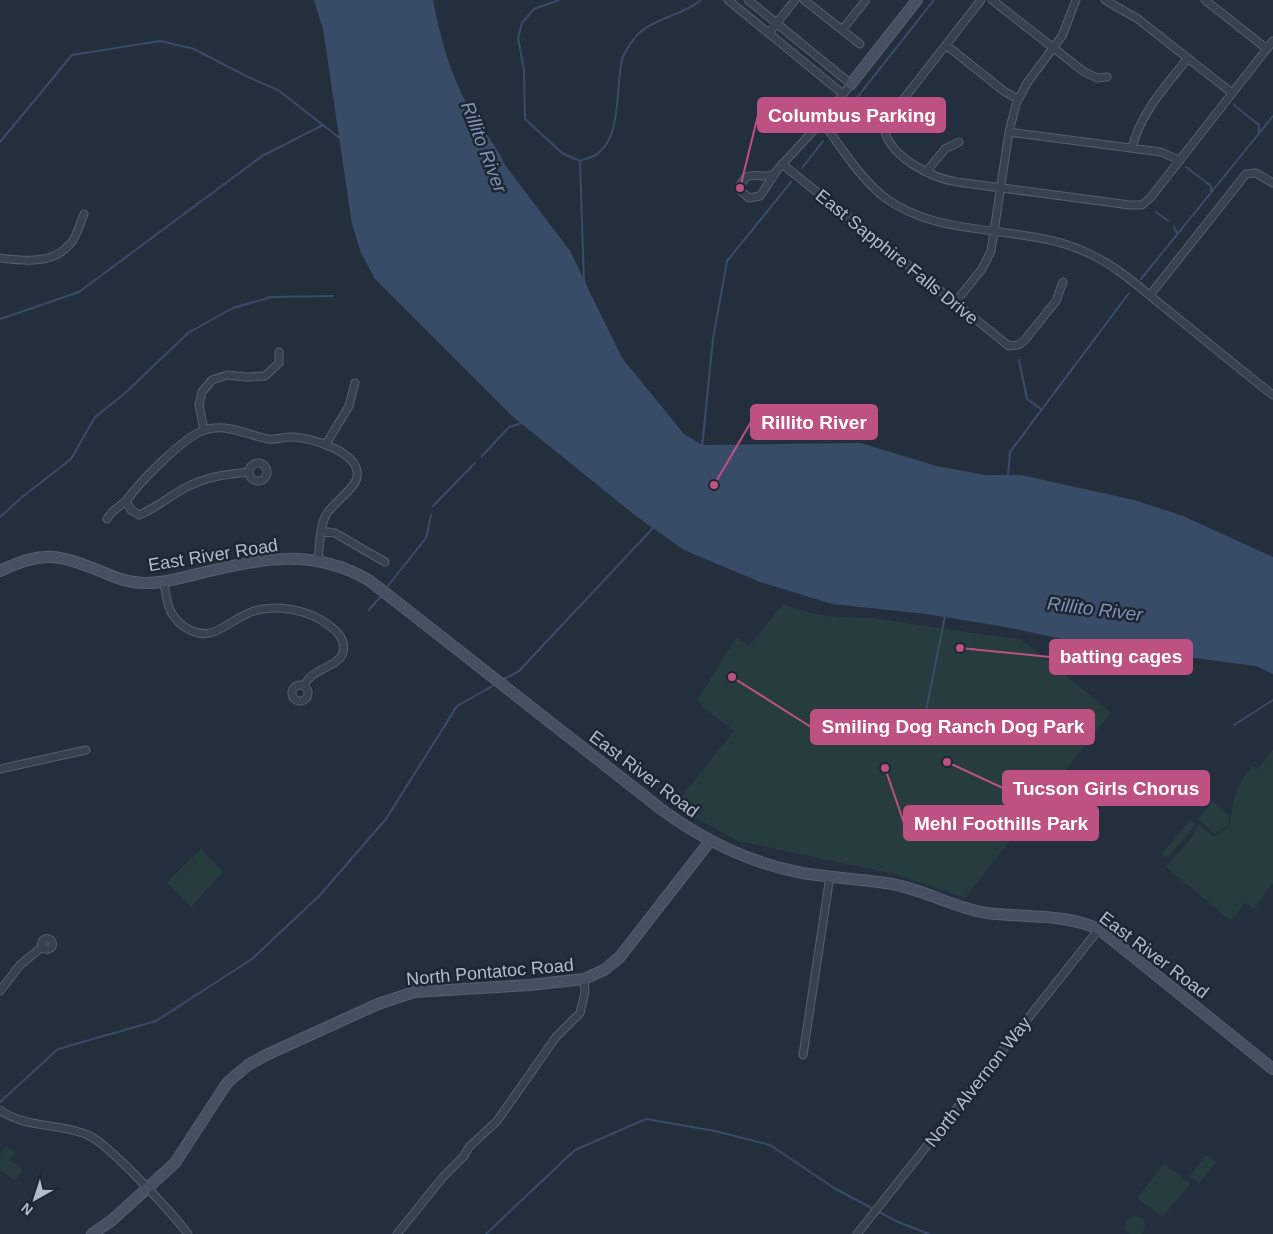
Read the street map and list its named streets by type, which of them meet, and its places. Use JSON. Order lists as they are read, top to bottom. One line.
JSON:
{"streets":{"street":["East Sapphire Falls Drive","East River Road","North Pontatoc Road","North Alvernon Way"]},"crossings":[["East River Road","North Pontatoc Road"],["East River Road","North Alvernon Way"]],"water":["Rillito River"],"places":["Columbus Parking","Rillito River","batting cages","Smiling Dog Ranch Dog Park","Tucson Girls Chorus","Mehl Foothills Park"],"north":"bottom left"}
